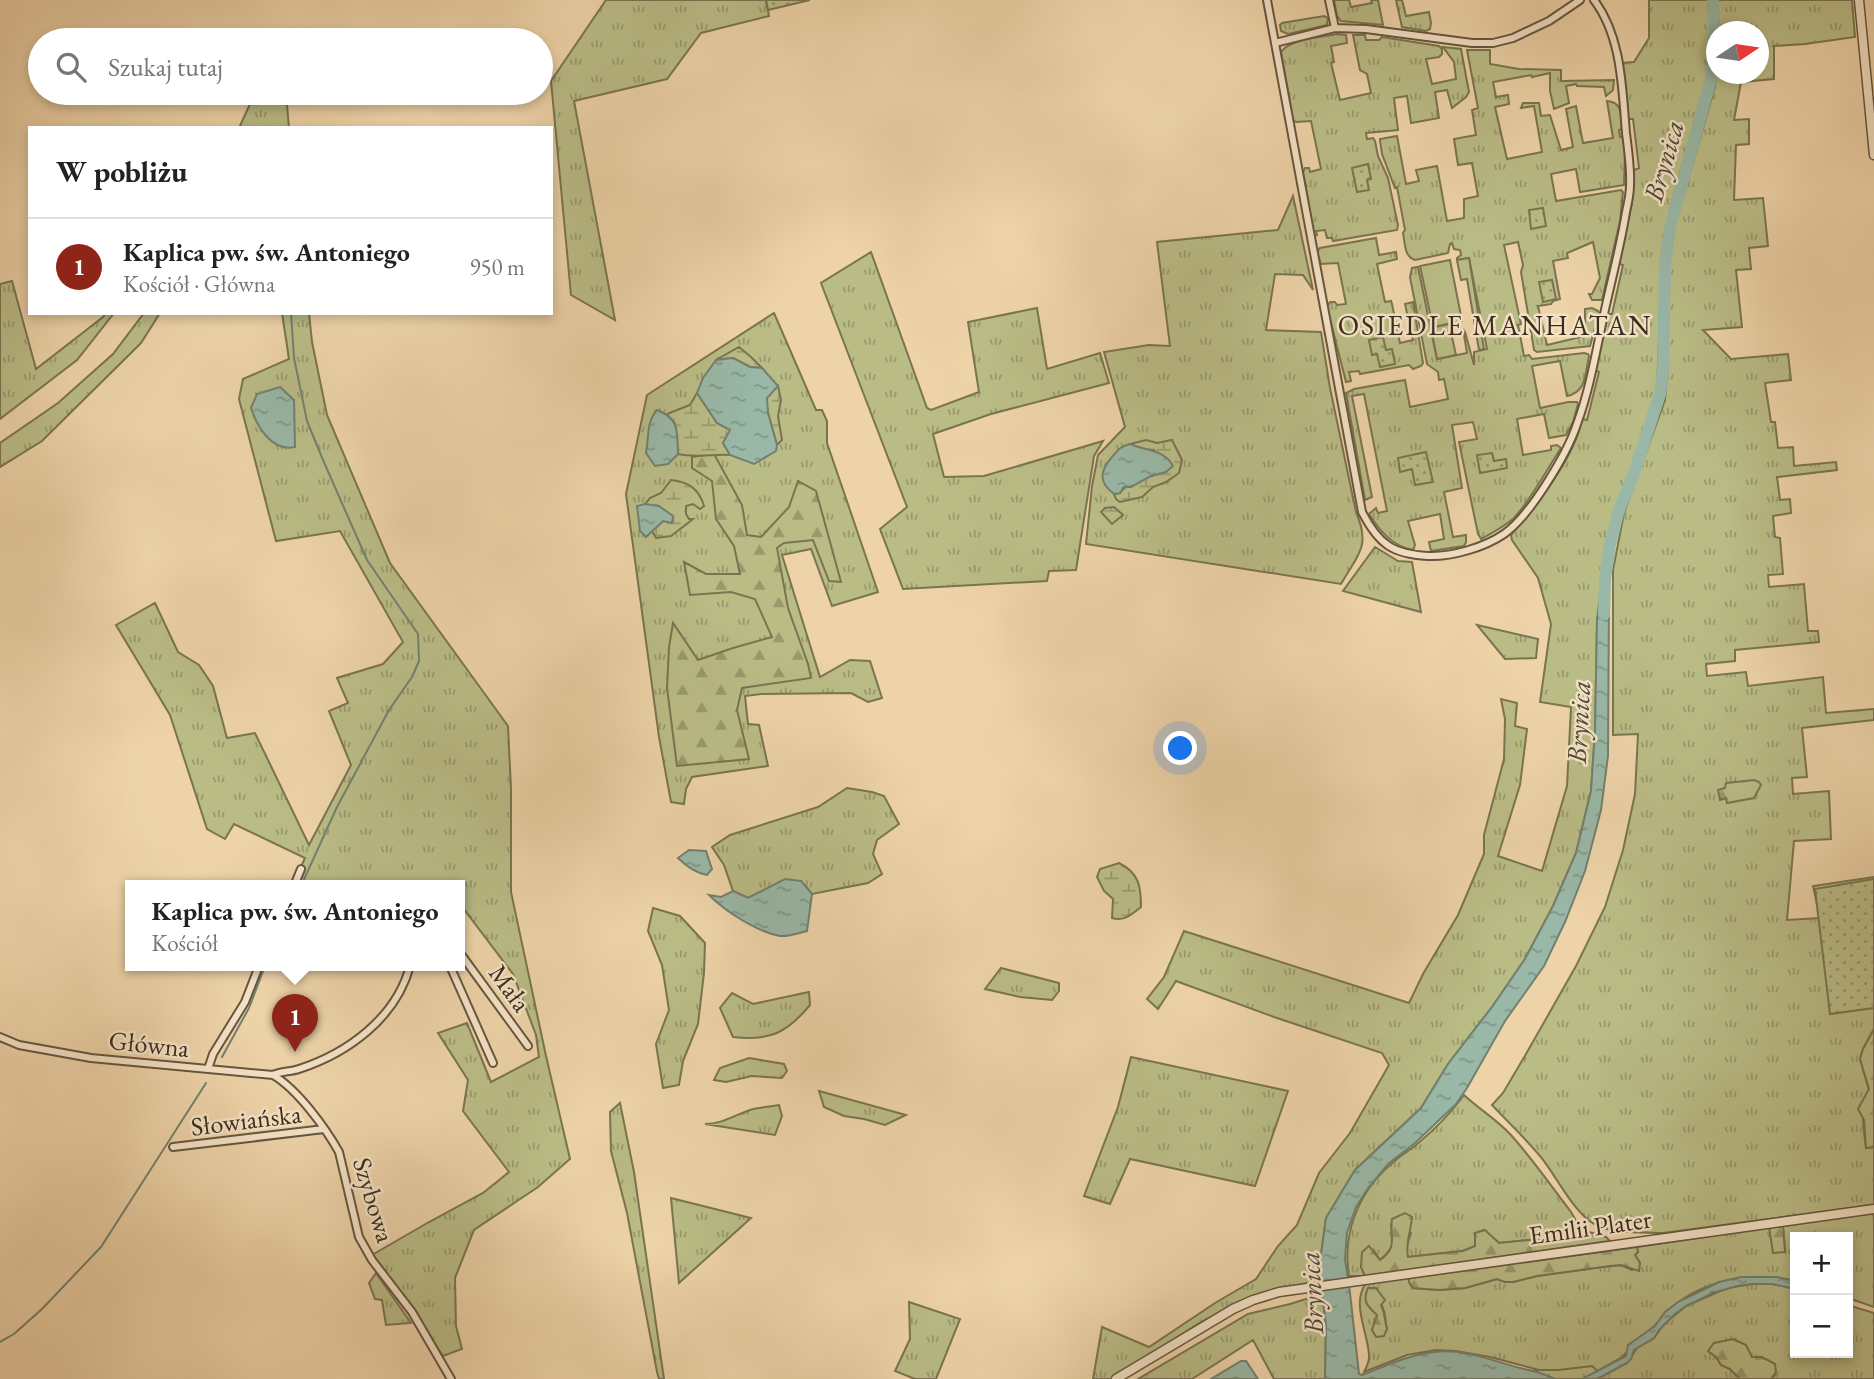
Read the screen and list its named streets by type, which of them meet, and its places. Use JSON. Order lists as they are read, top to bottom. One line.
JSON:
{"streets":{"street":["Mała","Główna","Słowiańska","Szybowa","Emilii Plater"]},"crossings":[["Główna","Szybowa"],["Słowiańska","Szybowa"]],"districts":["OSIEDLE MANHATAN"],"water":["Brynica"],"north":"right","page":{"search":"Szukaj tutaj","heading":"W pobliżu","list":[{"mark":"1","name":"Kaplica pw. św. Antoniego","note":"Kościół · Główna","value":"950 m"}],"popup":["Kaplica pw. św. Antoniego","Kościół"],"pins":"1","map_buttons":["+","−"]}}
